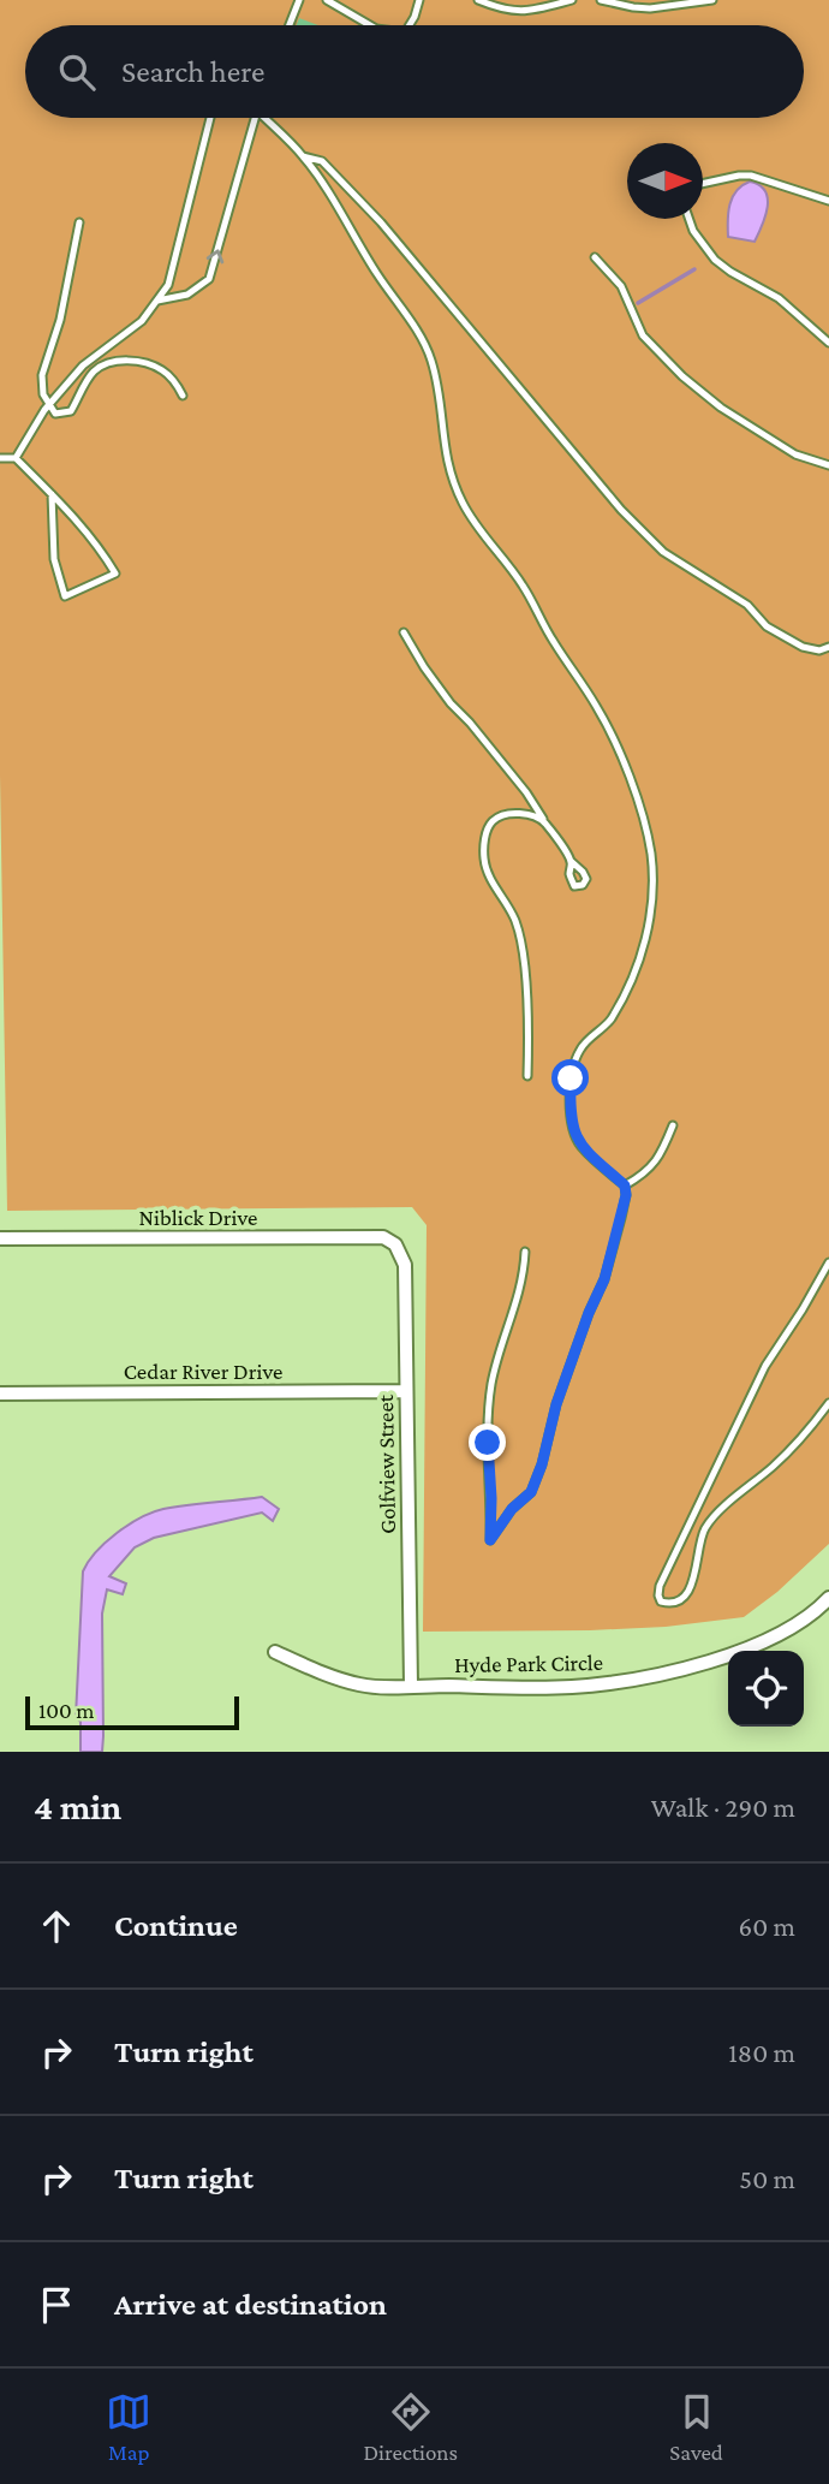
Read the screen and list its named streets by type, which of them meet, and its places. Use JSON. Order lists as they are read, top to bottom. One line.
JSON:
{"streets":{"street":["Niblick Drive","Cedar River Drive","Golfview Street","Hyde Park Circle"]},"crossings":[["Niblick Drive","Golfview Street"],["Cedar River Drive","Golfview Street"],["Golfview Street","Hyde Park Circle"]],"scale_bar":"100 m","north":"right","page":{"search":"Search here","scale":"100 m","heading":["4 min","Walk · 290 m"],"list":[["Continue","60 m"],["Turn right","180 m"],["Turn right","50 m"],"Arrive at destination"],"nav":["Map","Directions","Saved"]}}
